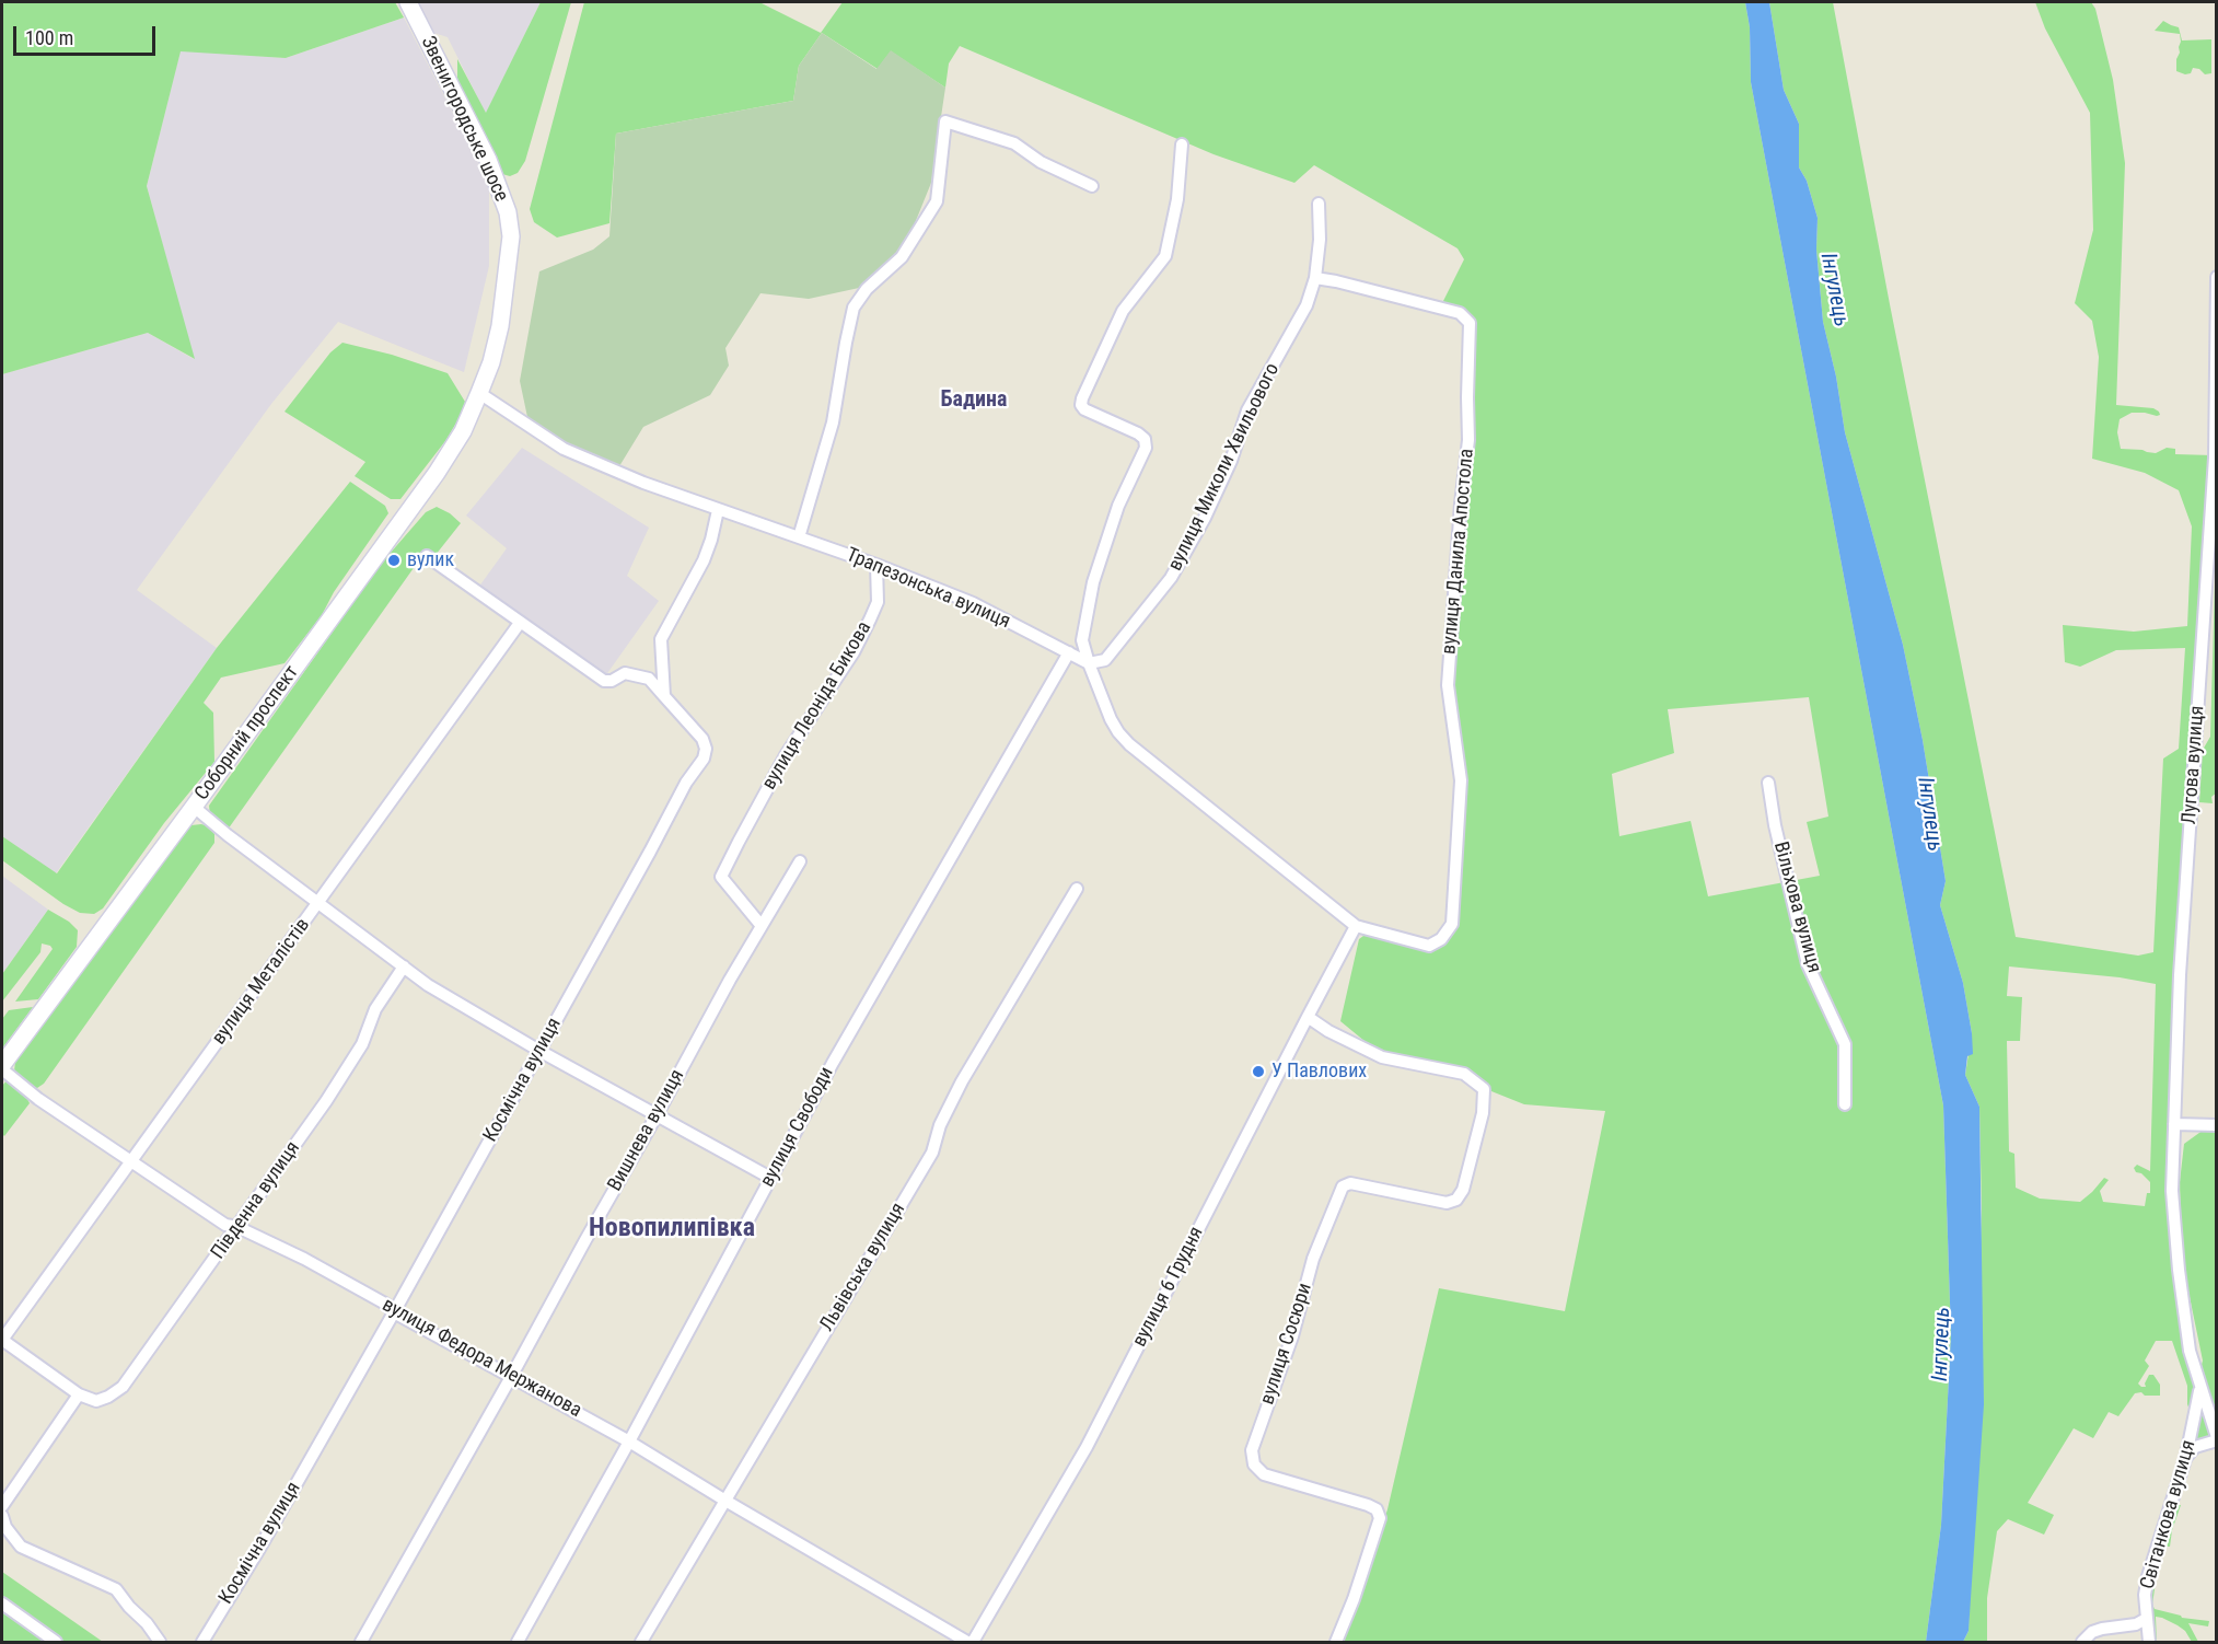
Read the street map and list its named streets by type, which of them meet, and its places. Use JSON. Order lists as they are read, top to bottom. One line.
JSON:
{"streets":{"main road":["Звенигородське шосе","Соборний проспект"],"street":["вулиця Миколи Хвильового","вулиця Данила Апостола","Трапезонська вулиця","вулиця Леоніда Бикова","Лугова вулиця","Вільхова вулиця","вулиця Металістів","Космічна вулиця","вулиця Свободи","Вишнева вулиця","Південна вулиця","Львівська вулиця","вулиця 6 Грудня","вулиця Сосюри","вулиця Федора Мержанова","Світанкова вулиця"]},"crossings":[["Звенигородське шосе","Трапезонська вулиця"],["Звенигородське шосе","Соборний проспект"],["вулиця Миколи Хвильового","вулиця Данила Апостола"],["вулиця Миколи Хвильового","Трапезонська вулиця"],["вулиця Данила Апостола","вулиця 6 Грудня"],["Трапезонська вулиця","вулиця Леоніда Бикова"],["Трапезонська вулиця","Соборний проспект"],["Трапезонська вулиця","вулиця Свободи"],["вулиця Леоніда Бикова","Вишнева вулиця"],["Соборний проспект","вулиця Федора Мержанова"],["Лугова вулиця","Світанкова вулиця"],["вулиця Металістів","Космічна вулиця"],["вулиця Металістів","вулиця Федора Мержанова"],["Космічна вулиця","вулиця Федора Мержанова"],["вулиця Свободи","вулиця Федора Мержанова"],["Вишнева вулиця","вулиця Федора Мержанова"],["Південна вулиця","вулиця Федора Мержанова"],["Львівська вулиця","вулиця Федора Мержанова"],["вулиця 6 Грудня","вулиця Сосюри"]],"districts":["Бадина","Новопилипівка"],"water":["Інгулець"],"places":["вулик","У Павлових"],"scale_bar":"100 m"}
